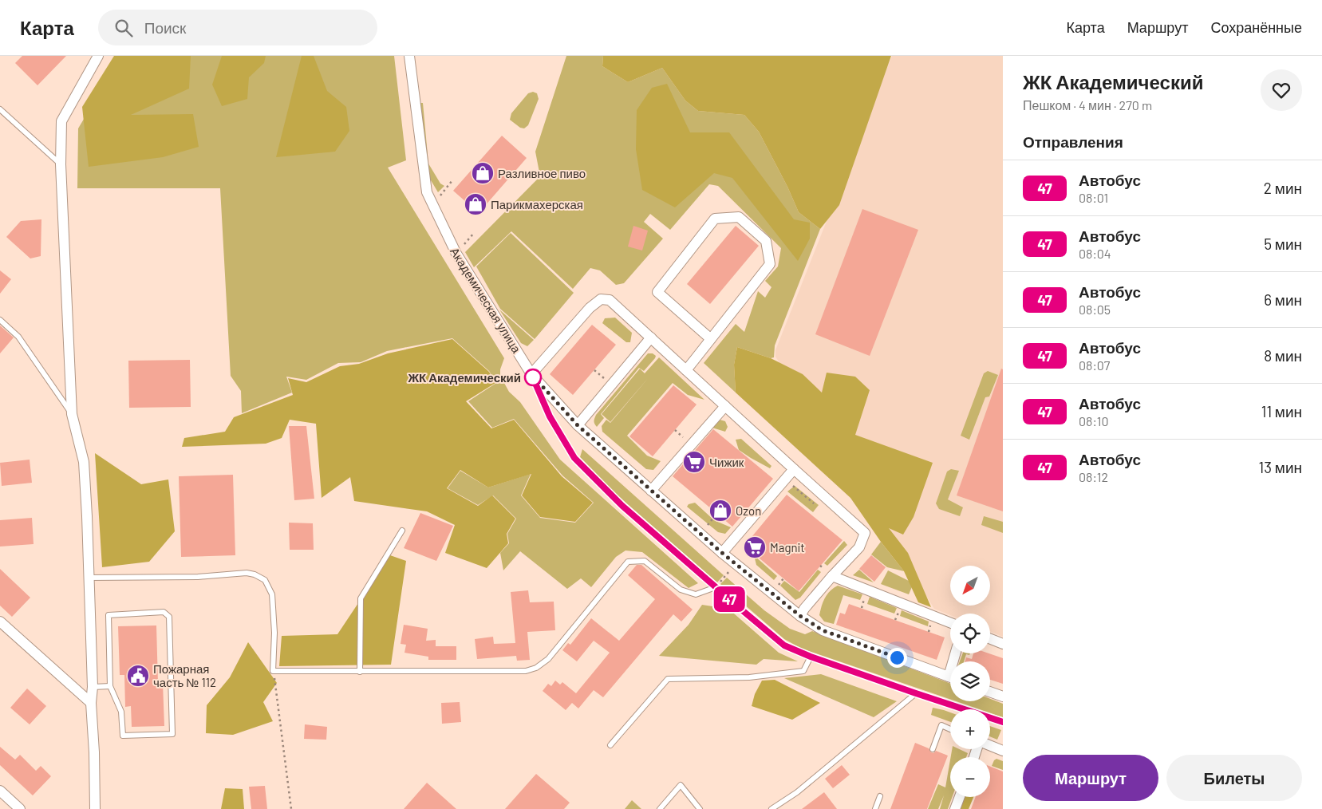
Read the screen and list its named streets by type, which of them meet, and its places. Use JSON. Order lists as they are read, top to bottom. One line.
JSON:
{"streets":{"street":["Академическая улица"]},"places":{"shop":["Разливное пиво","Парикмахерская","Ozon"],"other":["ЖК Академический"],"supermarket":["Чижик","Magnit"],"public building":["Пожарная часть № 112"]},"lines":["bus line 47"],"north":"bottom left","page":{"header":"Карта","search":"Поиск","nav":["Карта","Маршрут","Сохранённые"],"on_map":"47","heading":[["ЖК Академический","Пешком · 4 мин · 270 m"],"Отправления"],"list":[{"mark":"47","name":"Автобус","note":"08:01","value":"2 мин"},{"mark":"47","name":"Автобус","note":"08:04","value":"5 мин"},{"mark":"47","name":"Автобус","note":"08:05","value":"6 мин"},{"mark":"47","name":"Автобус","note":"08:07","value":"8 мин"},{"mark":"47","name":"Автобус","note":"08:10","value":"11 мин"},{"mark":"47","name":"Автобус","note":"08:12","value":"13 мин"}],"map_buttons":["+","−"],"buttons":["Маршрут","Билеты"]}}
